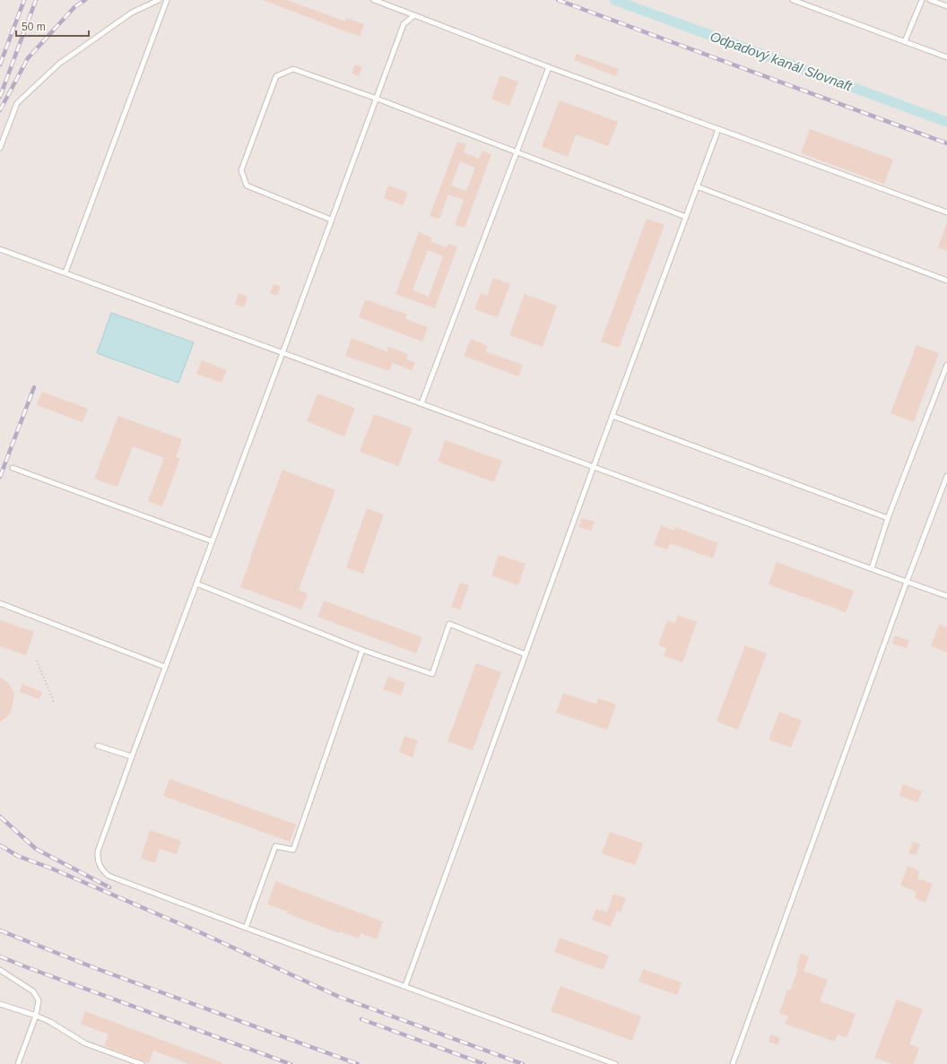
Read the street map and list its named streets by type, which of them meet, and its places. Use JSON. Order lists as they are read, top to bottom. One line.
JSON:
{"water":["Odpadový kanál Slovnaft"],"scale_bar":"50 m"}
